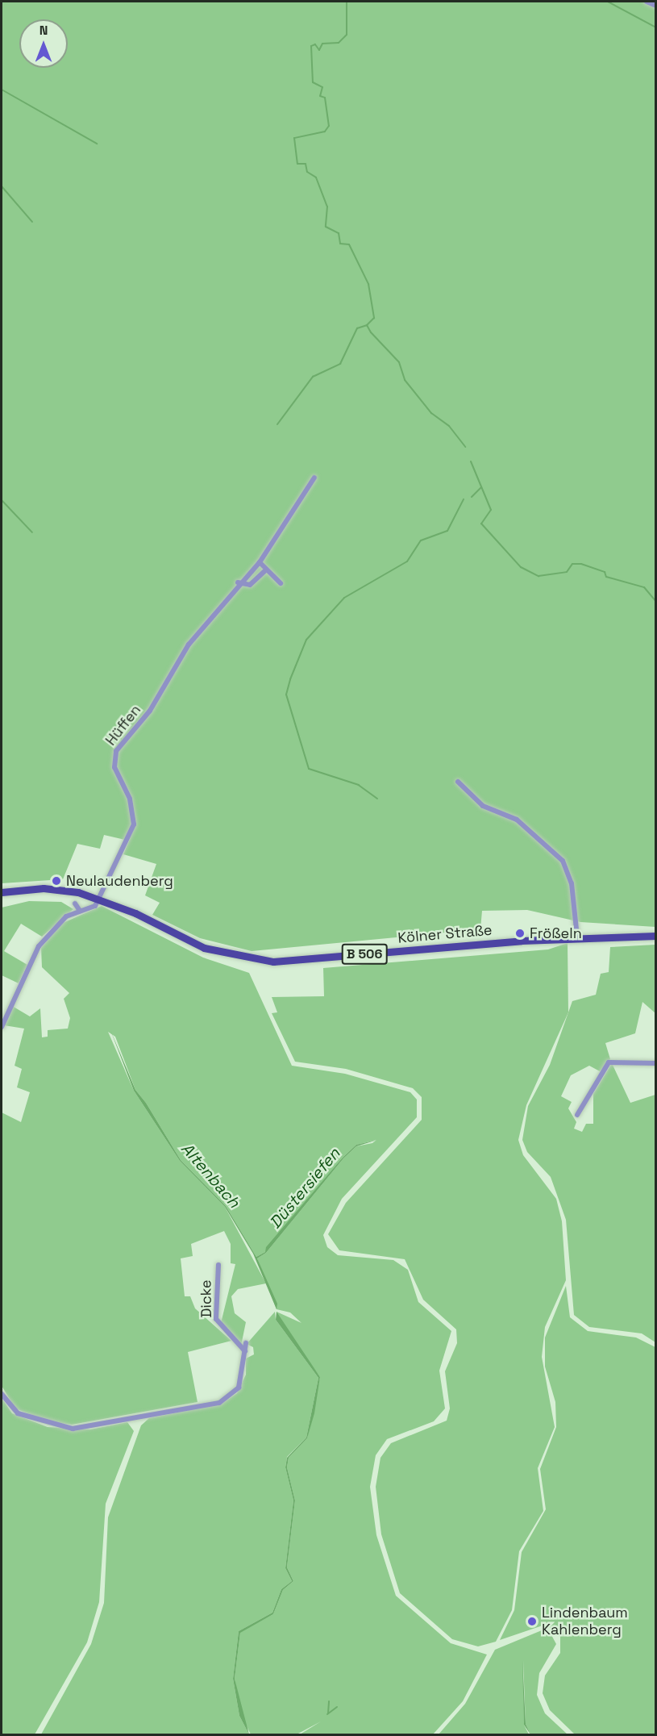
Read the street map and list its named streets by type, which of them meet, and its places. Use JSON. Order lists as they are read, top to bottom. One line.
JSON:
{"streets":{"main road":["Kölner Straße","B 506"],"street":["Hüffen","Dicke"]},"crossings":[["Hüffen","Kölner Straße"],["Hüffen","B 506"],["Kölner Straße","B 506"]],"water":["Altenbach","Düstersiefen"],"places":["Neulaudenberg","Frößeln","Lindenbaum Kahlenberg"],"north":"top"}
